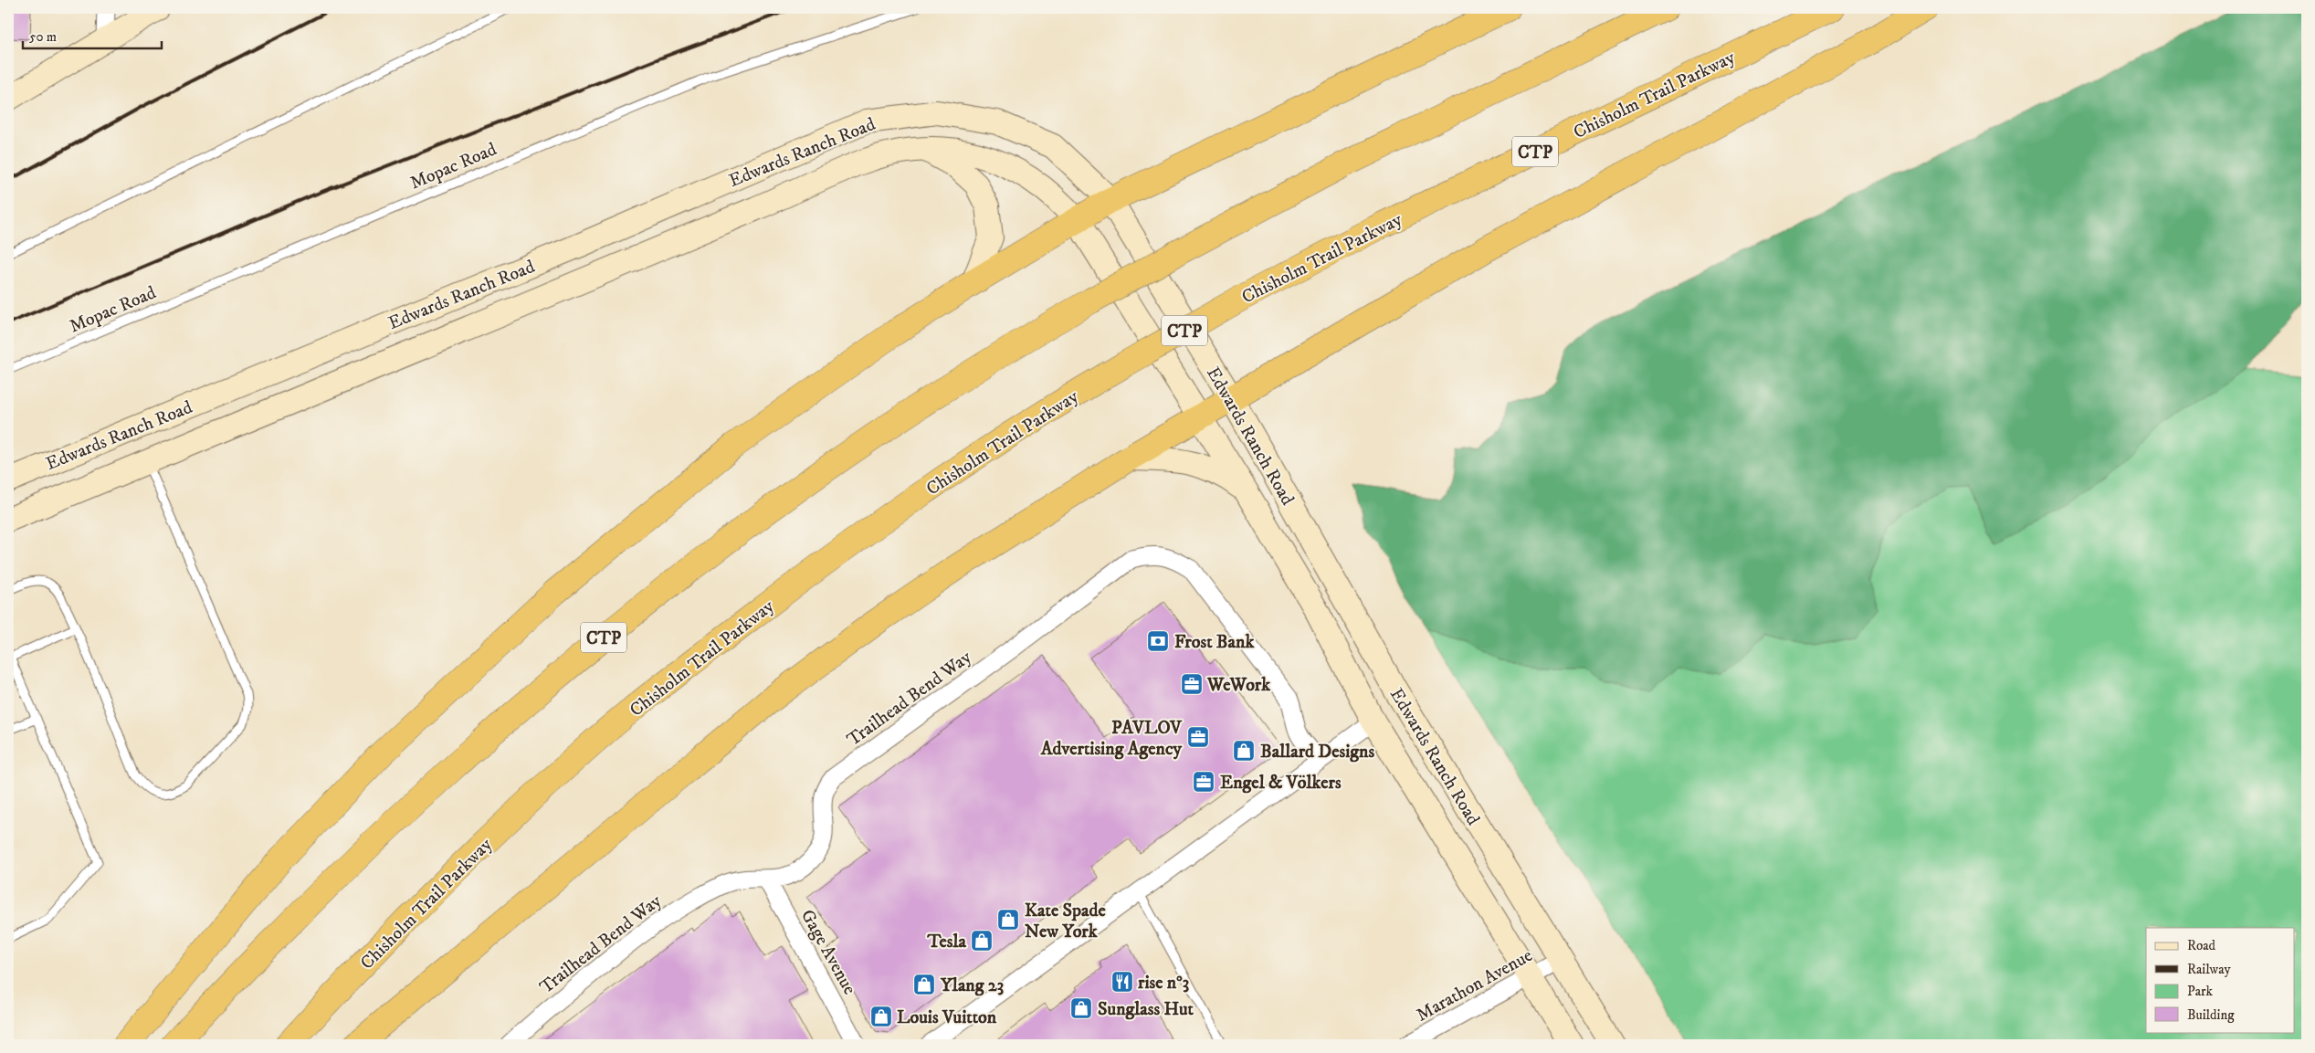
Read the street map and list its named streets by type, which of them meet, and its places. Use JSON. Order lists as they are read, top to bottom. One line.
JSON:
{"streets":{"highway":["Chisholm Trail Parkway","CTP"],"street":["Edwards Ranch Road","Trailhead Bend Way","Gage Avenue","Marathon Avenue"],"lane":["Mopac Road"]},"crossings":[["Edwards Ranch Road","Marathon Avenue"],["Trailhead Bend Way","Gage Avenue"]],"places":{"bank":["Frost Bank"],"office":["WeWork","PAVLOV Advertising Agency","Engel & Völkers"],"shop":["Ballard Designs","Kate Spade New York","Tesla","Ylang 23","Sunglass Hut","Louis Vuitton"],"restaurant":["rise n°3"]},"legend":["Road","Railway","Park","Building"],"scale_bar":"50 m"}
